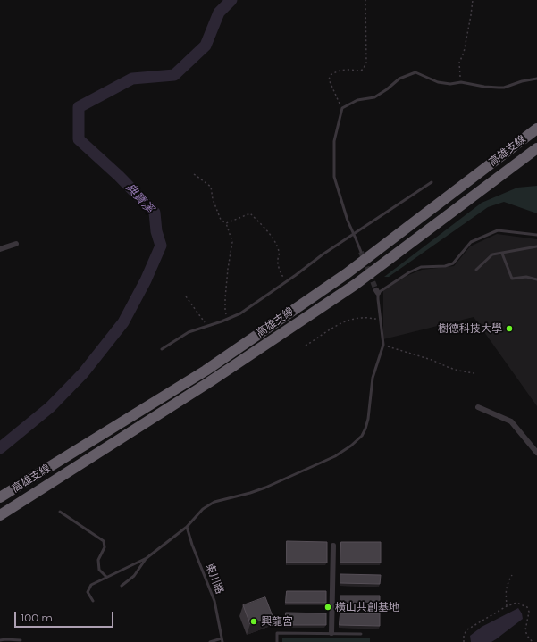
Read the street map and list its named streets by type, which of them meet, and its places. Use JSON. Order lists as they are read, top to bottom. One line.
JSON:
{"streets":{"highway":["高雄支線"],"lane":["東川路"]},"water":["典寶溪"],"places":["樹德科技大學","橫山共創基地","興龍宮"],"scale_bar":"100 m"}
